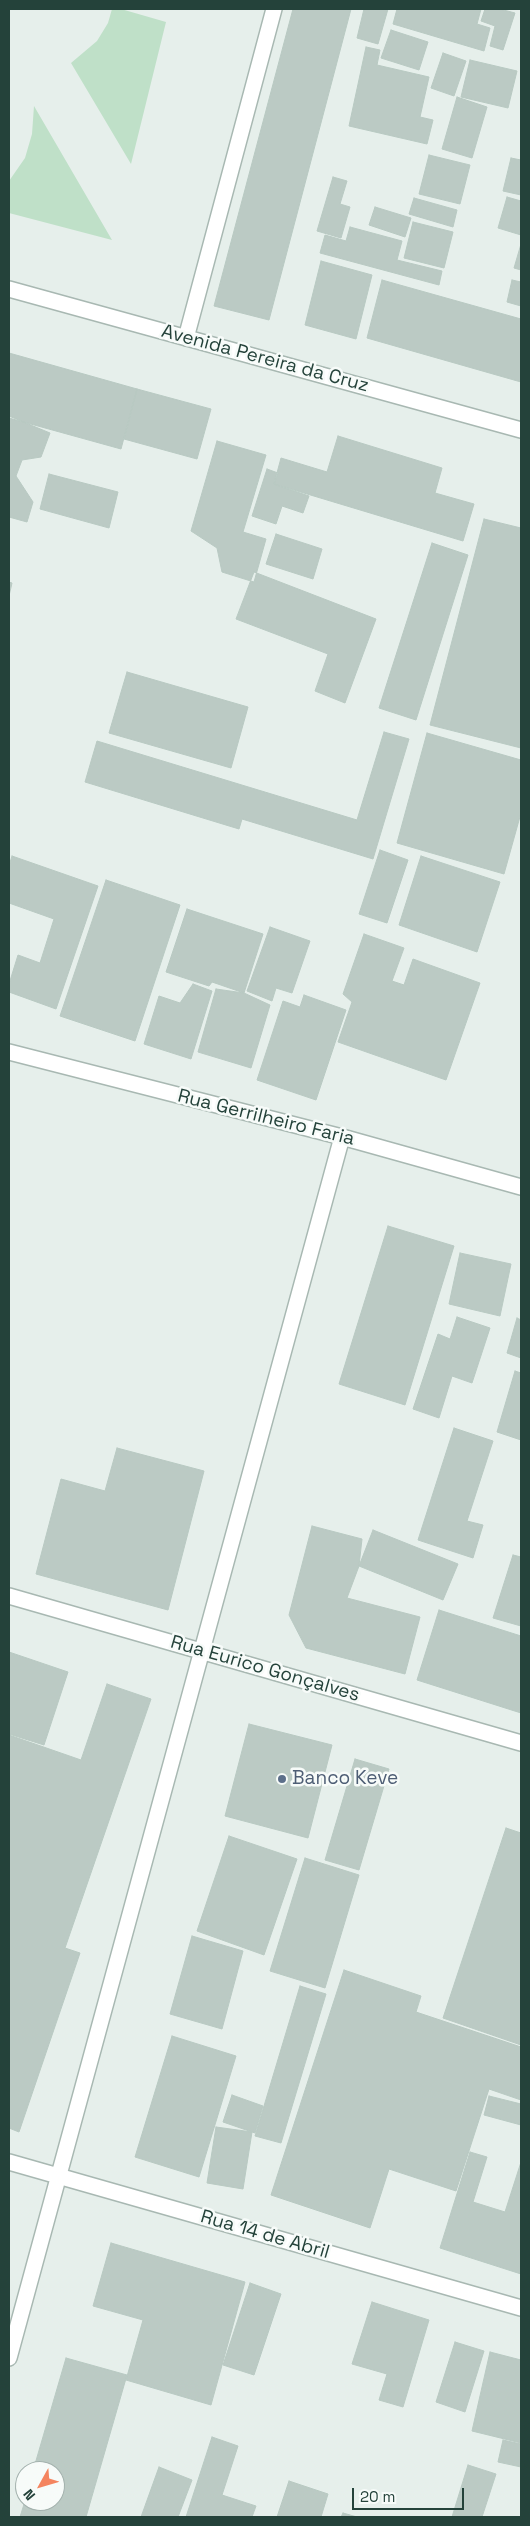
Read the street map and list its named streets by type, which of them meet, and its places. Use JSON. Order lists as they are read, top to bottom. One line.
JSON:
{"streets":{"street":["Avenida Pereira da Cruz","Rua Gerrilheiro Faria","Rua Eurico Gonçalves","Rua 14 de Abril"]},"places":["Banco Keve"],"scale_bar":"20 m","north":"bottom left"}
